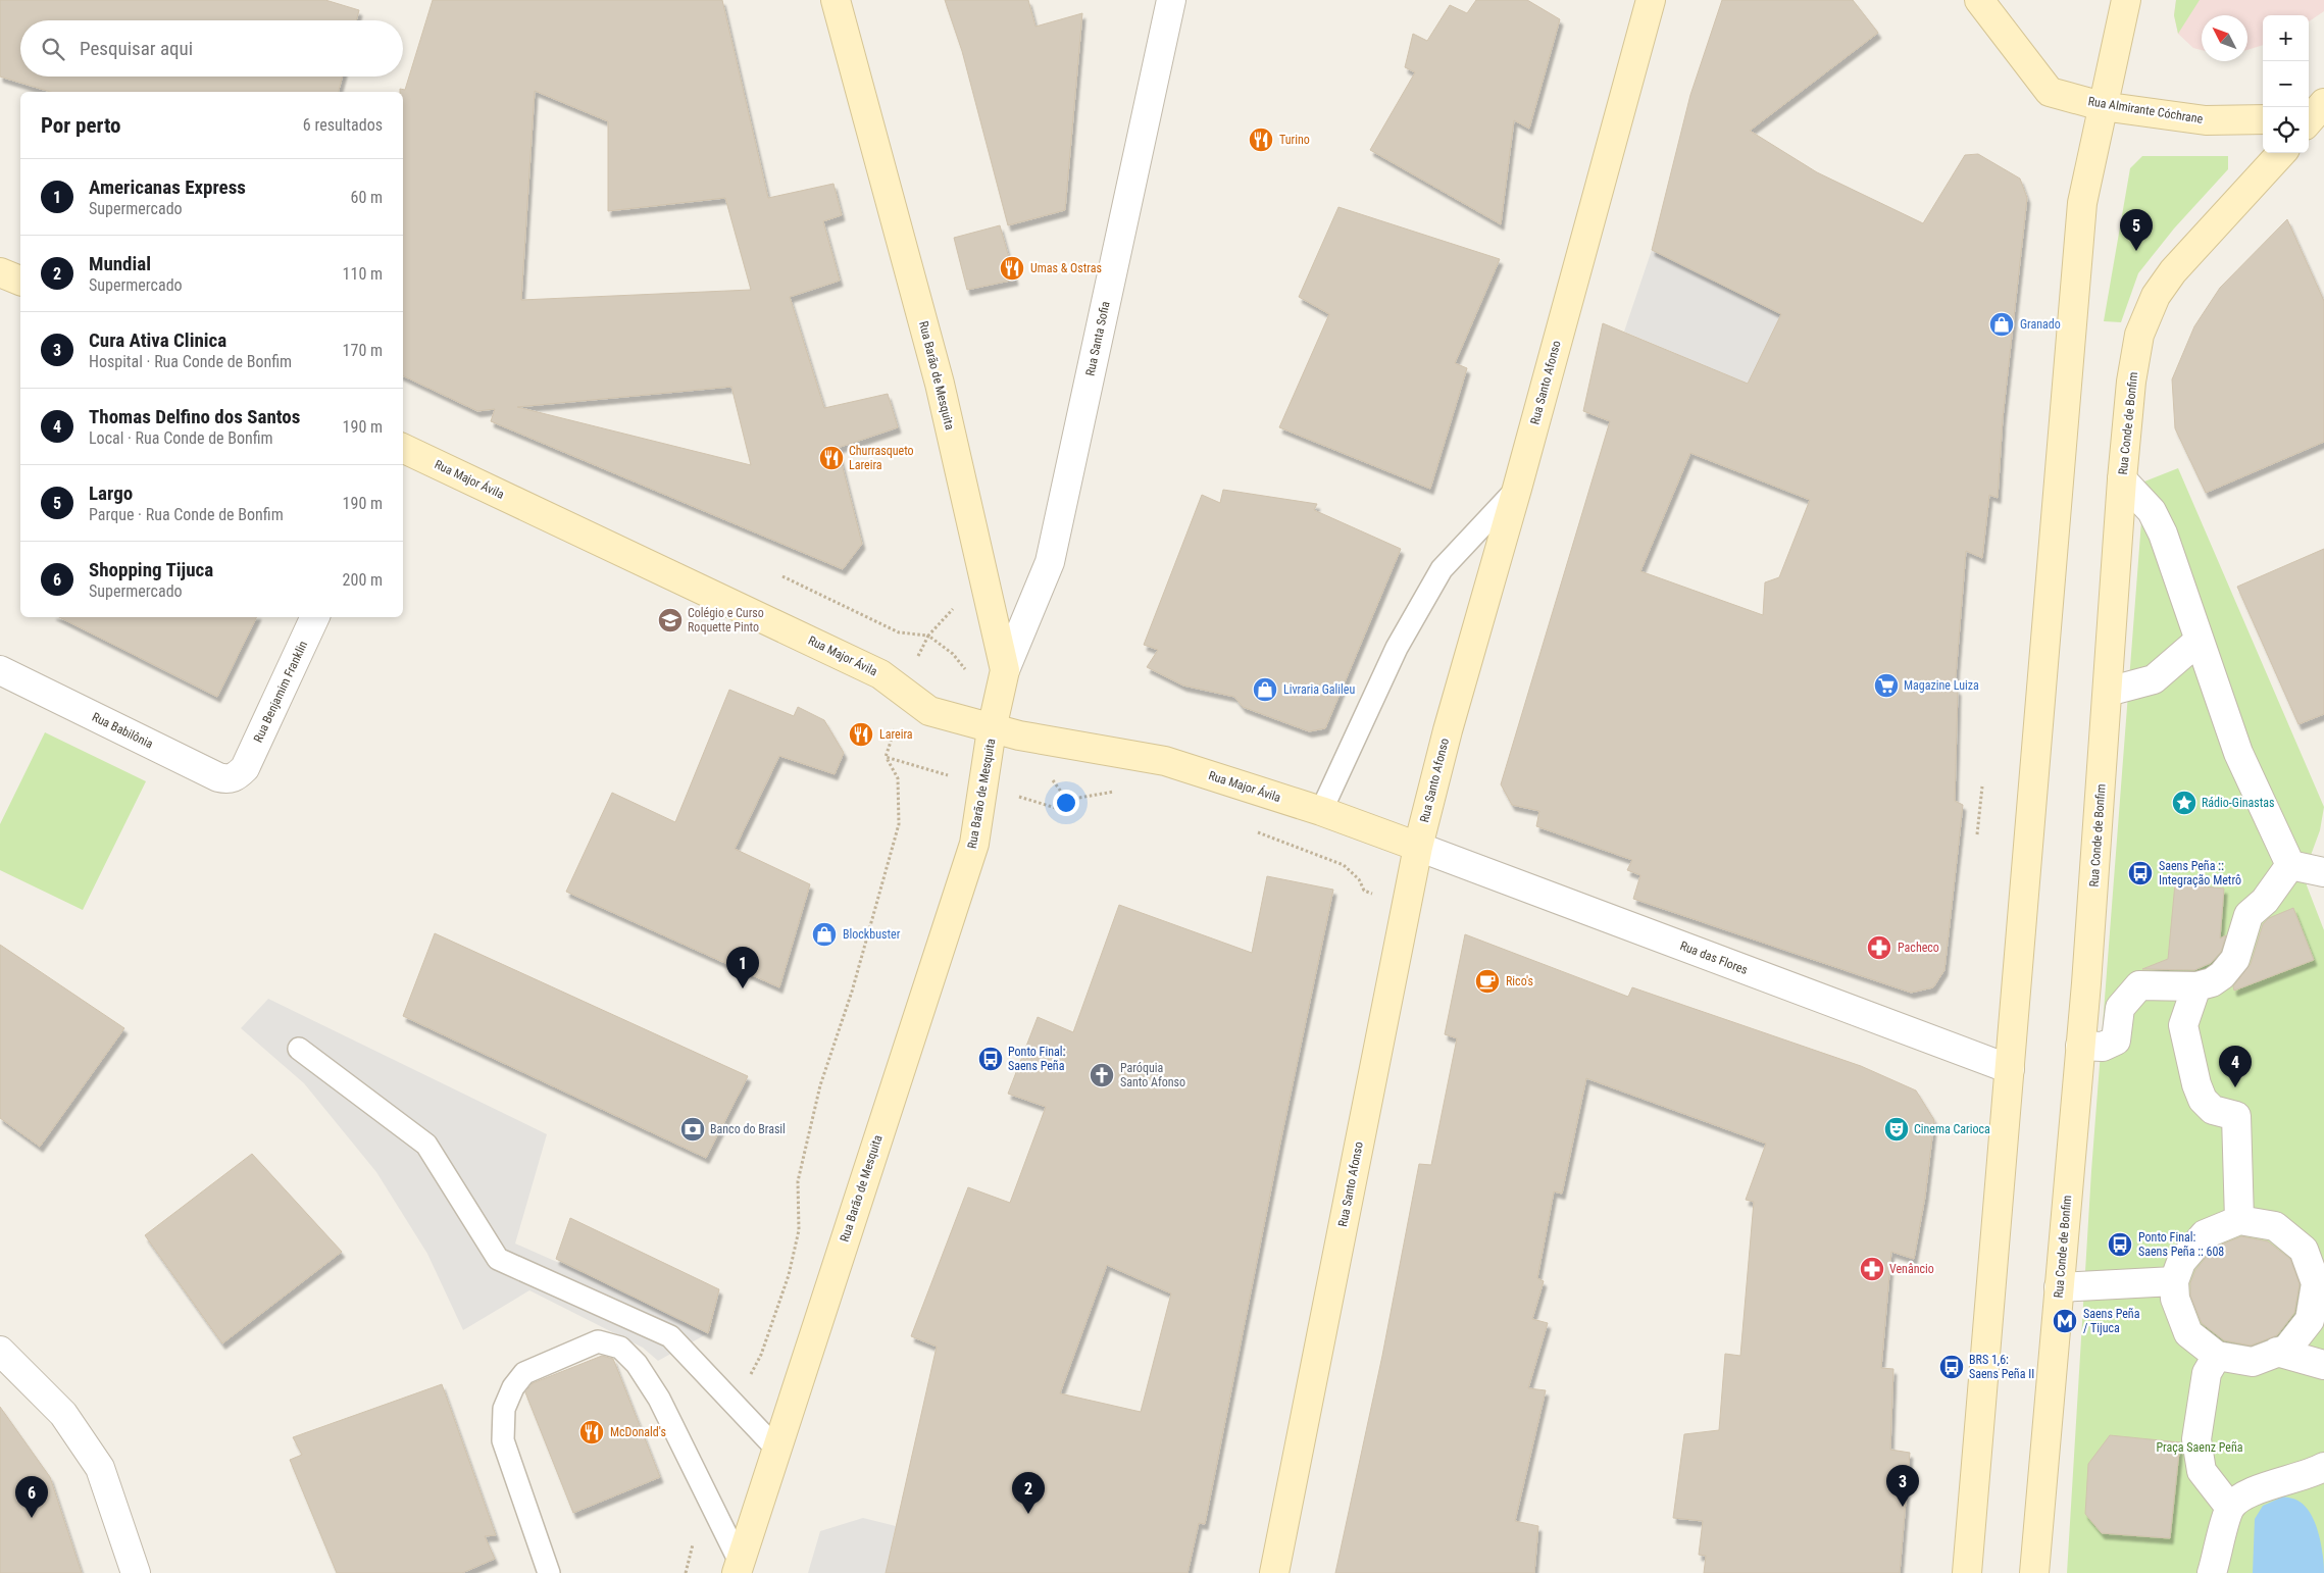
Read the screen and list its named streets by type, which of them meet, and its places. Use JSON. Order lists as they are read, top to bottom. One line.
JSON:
{"streets":{"street":["Rua Almirante Cóchrane","Rua Santa Sofia","Rua Barão de Mesquita","Rua Santo Afonso","Rua Conde de Bonfim","Rua Major Ávila","Rua Benjamim Franklin","Rua Babilônia","Rua das Flores"]},"crossings":[["Rua Santa Sofia","Rua Barão de Mesquita"],["Rua Barão de Mesquita","Rua Major Ávila"],["Rua Santo Afonso","Rua Major Ávila"],["Rua Santo Afonso","Rua das Flores"],["Rua Major Ávila","Rua das Flores"],["Rua Benjamim Franklin","Rua Babilônia"]],"parks":["Praça Saenz Peña"],"places":{"restaurant":["Turino","Umas & Ostras","Churrasqueto Lareira","Lareira","McDonald's"],"shop":["Granado","Livraria Galileu","Blockbuster"],"school or university":["Colégio e Curso Roquette Pinto"],"supermarket":["Magazine Luiza"],"place":["Rádio-Ginastas"],"bus stop":["Saens Peña :: Integração Metrô","Ponto Final: Saens Peña","Ponto Final: Saens Peña :: 608","BRS 1,6: Saens Peña II"],"pharmacy":["Pacheco","Venâncio"],"cafe":["Rico's"],"church":["Paróquia Santo Afonso"],"bank":["Banco do Brasil"],"theatre":["Cinema Carioca"],"metro station":["Saens Peña / Tijuca"]},"north":"top left","page":{"map_buttons":["+","−"],"search":"Pesquisar aqui","heading":["Por perto","6 resultados"],"list":[{"mark":"1","name":"Americanas Express","note":"Supermercado","value":"60 m"},{"mark":"2","name":"Mundial","note":"Supermercado","value":"110 m"},{"mark":"3","name":"Cura Ativa Clinica","note":"Hospital · Rua Conde de Bonfim","value":"170 m"},{"mark":"4","name":"Thomas Delfino dos Santos","note":"Local · Rua Conde de Bonfim","value":"190 m"},{"mark":"5","name":"Largo","note":"Parque · Rua Conde de Bonfim","value":"190 m"},{"mark":"6","name":"Shopping Tijuca","note":"Supermercado","value":"200 m"}],"pins":["5","1","4","3","2","6"]}}
